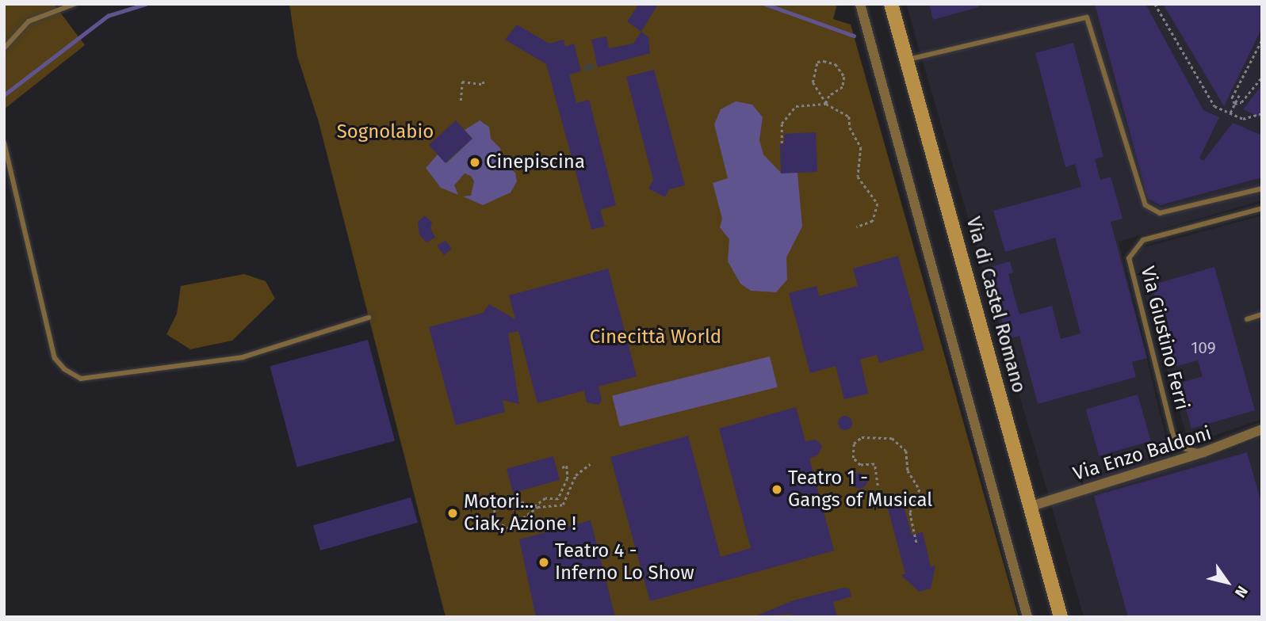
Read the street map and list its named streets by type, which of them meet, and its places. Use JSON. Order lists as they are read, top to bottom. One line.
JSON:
{"streets":{"street":["Via di Castel Romano","Via Enzo Baldoni"],"lane":["Via Giustino Ferri"]},"crossings":[["Via di Castel Romano","Via Enzo Baldoni"],["Via Giustino Ferri","Via Enzo Baldoni"]],"parks":["Sognolabio","Cinecittà World"],"places":["Cinepiscina","Teatro 1 - Gangs of Musical","Motori... Ciak, Azione !","Teatro 4 - Inferno Lo Show"],"house_numbers":["109"],"north":"bottom right"}
